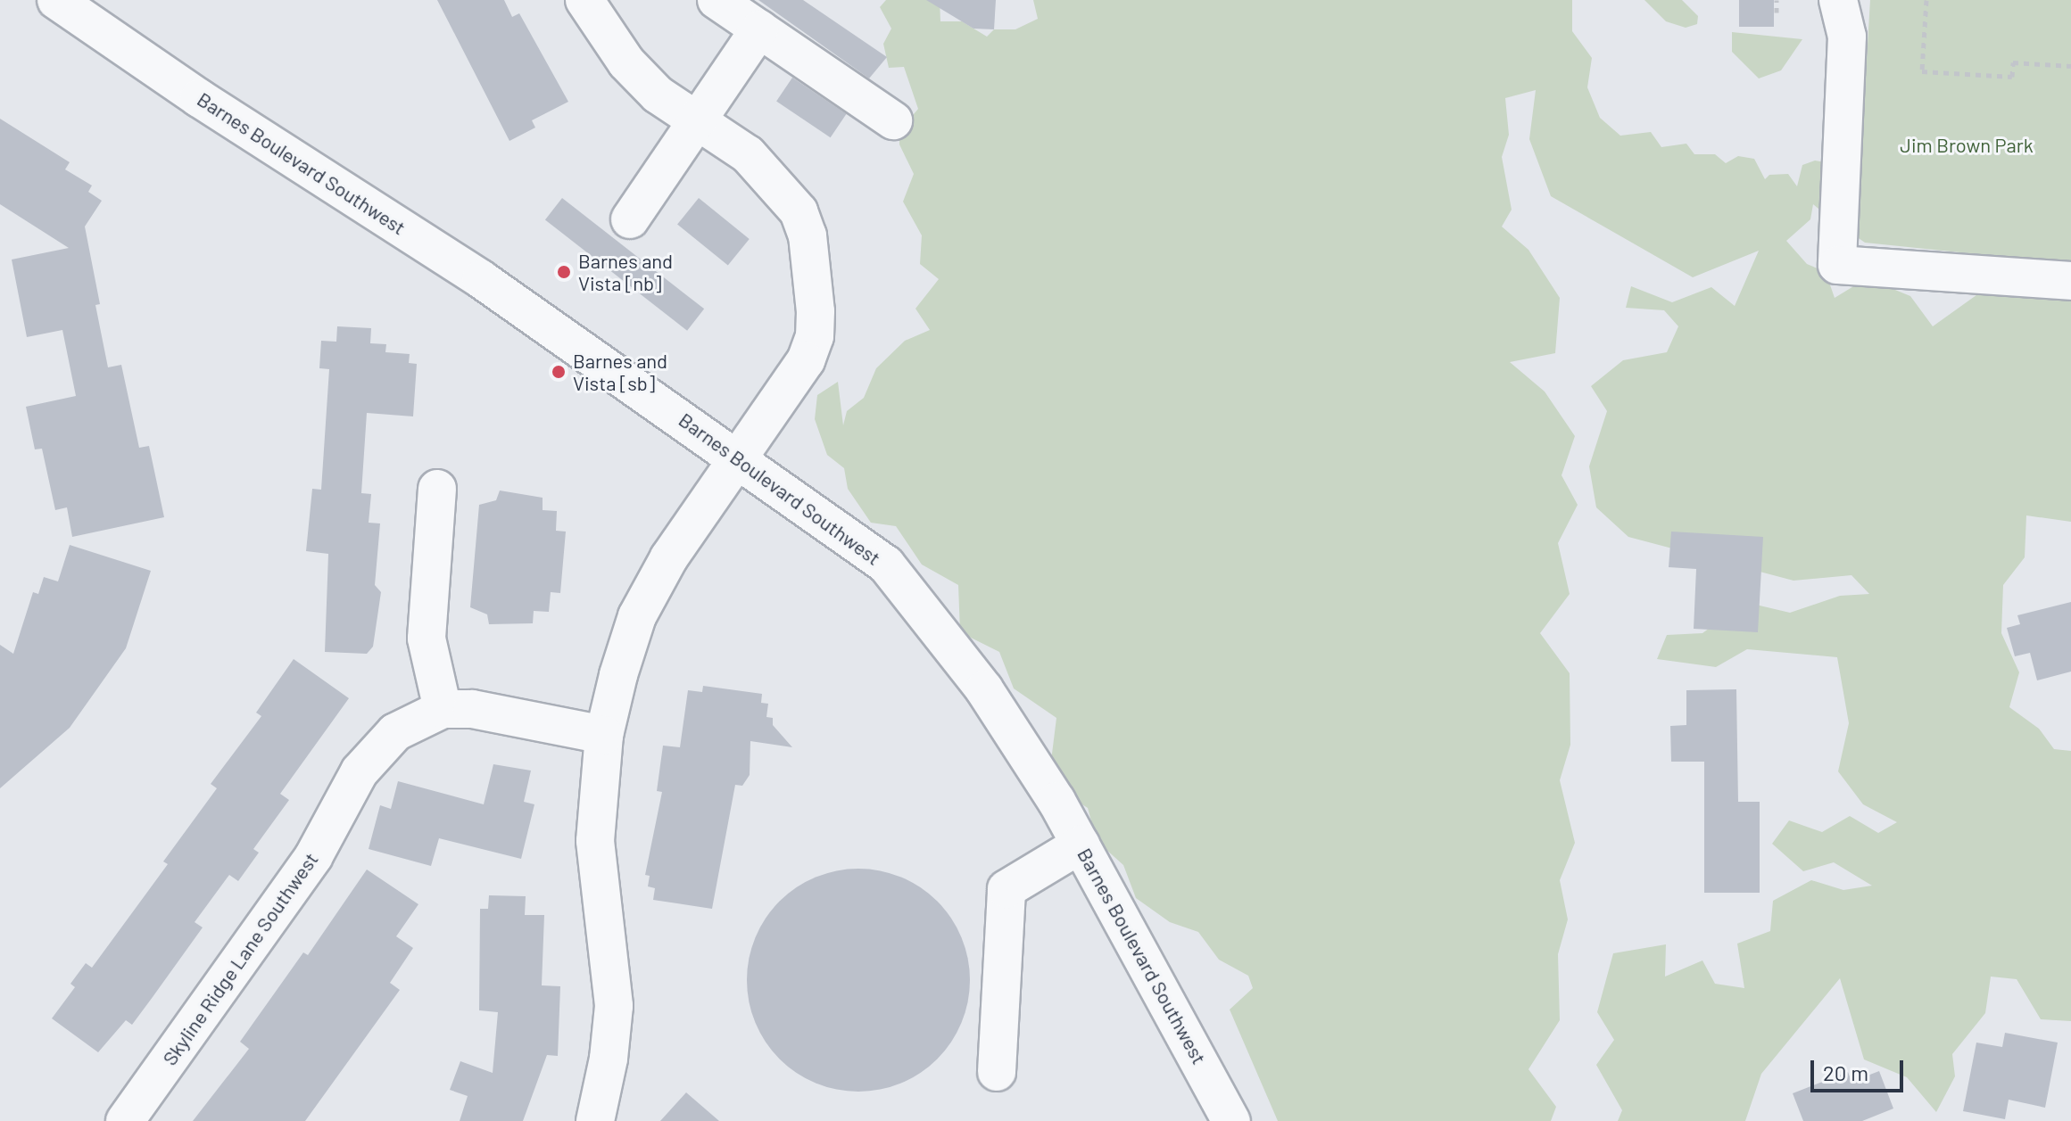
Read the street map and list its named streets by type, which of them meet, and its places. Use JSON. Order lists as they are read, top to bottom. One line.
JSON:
{"streets":{"street":["Barnes Boulevard Southwest","Skyline Ridge Lane Southwest"]},"parks":["Jim Brown Park"],"places":["Barnes and Vista [nb]","Barnes and Vista [sb]"],"scale_bar":"20 m"}
